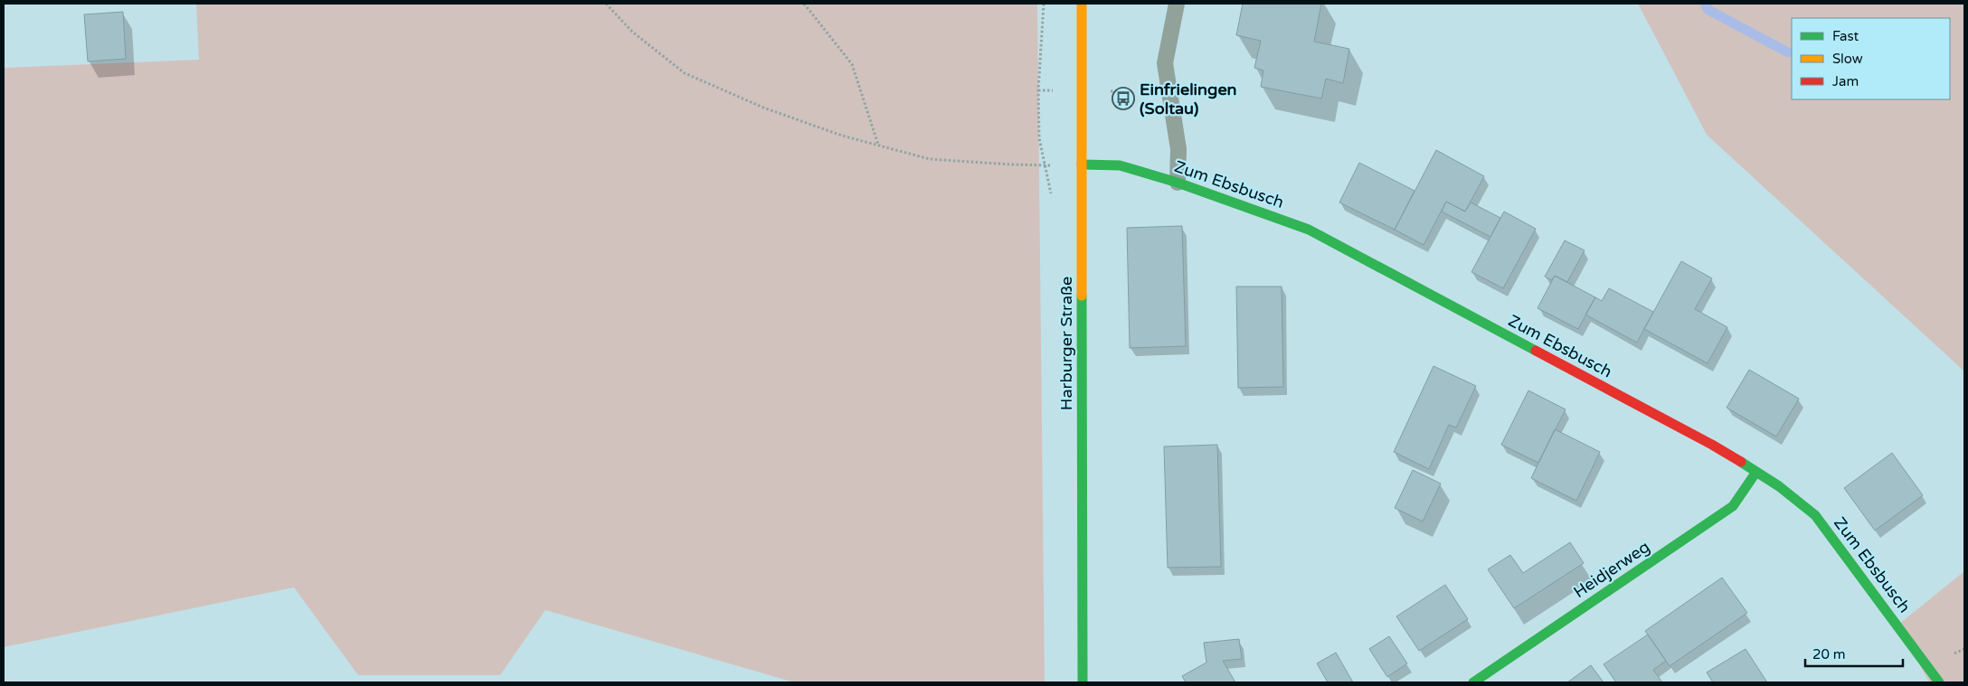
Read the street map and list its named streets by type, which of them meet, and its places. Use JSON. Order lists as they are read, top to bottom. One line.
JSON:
{"streets":{"street":["Zum Ebsbusch","Harburger Straße","Heidjerweg"]},"crossings":[["Zum Ebsbusch","Harburger Straße"],["Zum Ebsbusch","Heidjerweg"]],"places":{"bus stop":["Einfrielingen (Soltau)"]},"legend":["Fast","Slow","Jam"],"scale_bar":"20 m"}
